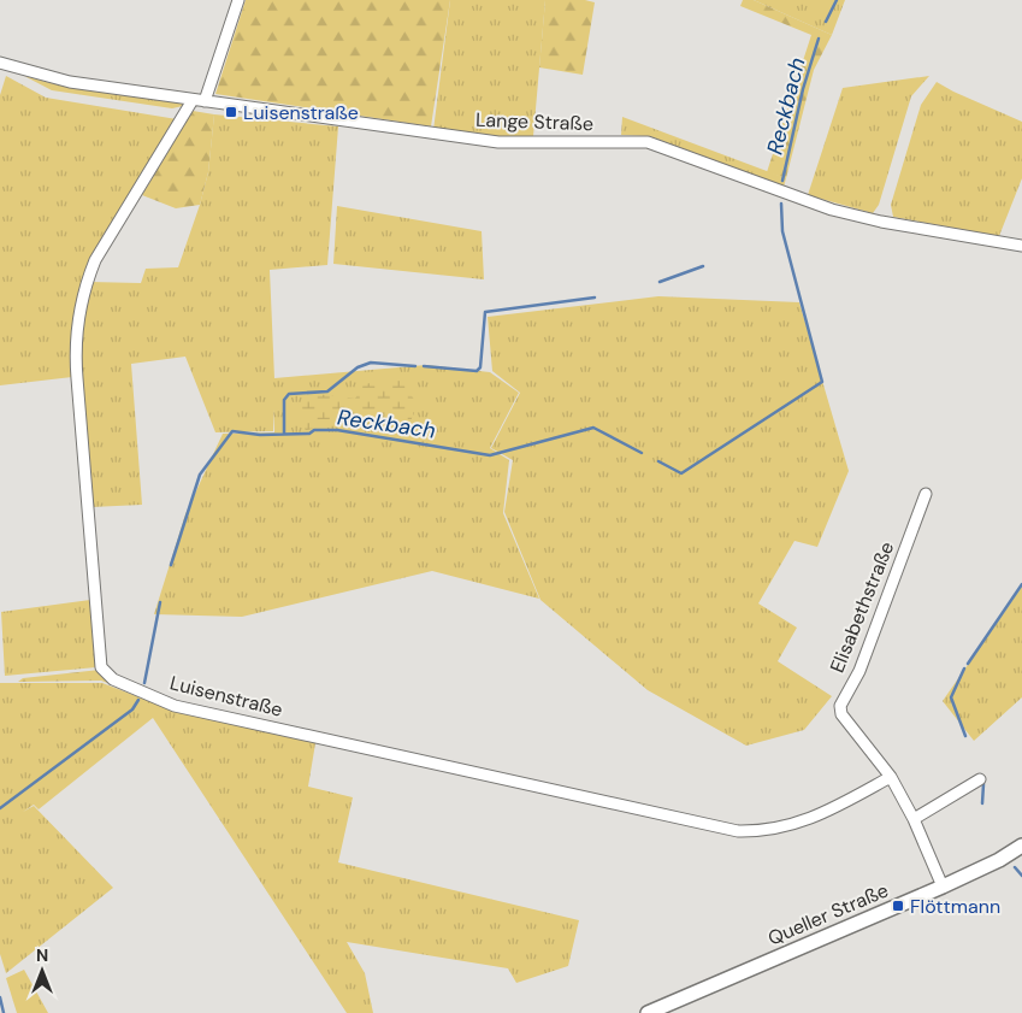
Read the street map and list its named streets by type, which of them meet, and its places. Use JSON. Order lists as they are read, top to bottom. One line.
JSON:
{"streets":{"street":["Lange Straße","Elisabethstraße","Luisenstraße","Queller Straße"]},"crossings":[["Lange Straße","Luisenstraße"],["Elisabethstraße","Luisenstraße"],["Elisabethstraße","Queller Straße"]],"water":["Reckbach"],"places":{"transit":["Luisenstraße","Flöttmann"]},"north":"top"}
